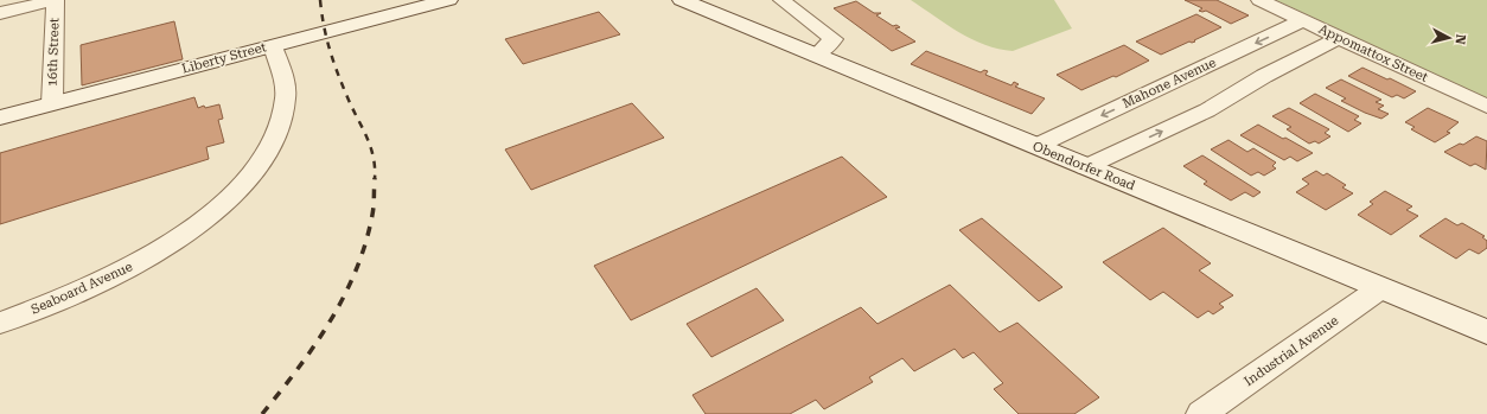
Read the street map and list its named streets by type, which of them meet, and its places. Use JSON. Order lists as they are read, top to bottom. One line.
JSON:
{"streets":{"street":["16th Street","Appomattox Street","Liberty Street","Mahone Avenue","Obendorfer Road","Seaboard Avenue","Industrial Avenue"]},"crossings":[["16th Street","Liberty Street"],["Appomattox Street","Mahone Avenue"],["Liberty Street","Seaboard Avenue"],["Mahone Avenue","Obendorfer Road"],["Obendorfer Road","Industrial Avenue"]],"north":"right"}
